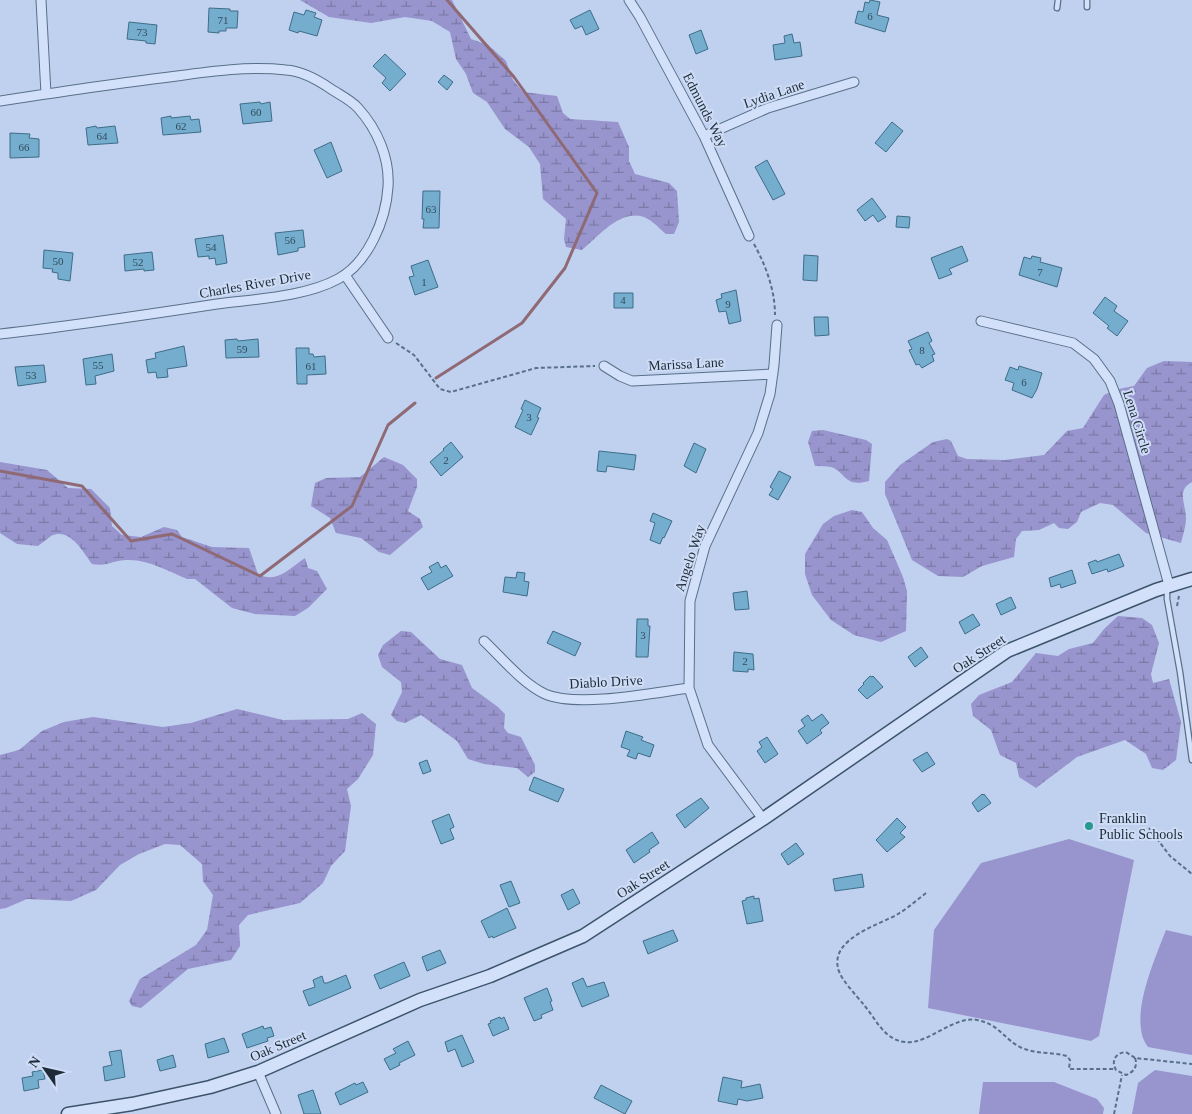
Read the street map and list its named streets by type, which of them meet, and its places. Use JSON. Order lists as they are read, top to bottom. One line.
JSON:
{"streets":{"main road":["Oak Street"],"street":["Lydia Lane","Edmunds Way","Charles River Drive","Marissa Lane","Lena Circle","Angelo Way","Diablo Drive"]},"crossings":[["Lydia Lane","Edmunds Way"],["Marissa Lane","Angelo Way"],["Lena Circle","Oak Street"],["Angelo Way","Oak Street"],["Angelo Way","Diablo Drive"]],"places":["Franklin Public Schools"],"house_numbers":["6","71","73","60","62","64","66","63","56","54","50","52","7","1","4","9","59","8","55","61","53","6","3","2","3","2"],"north":"top left"}
